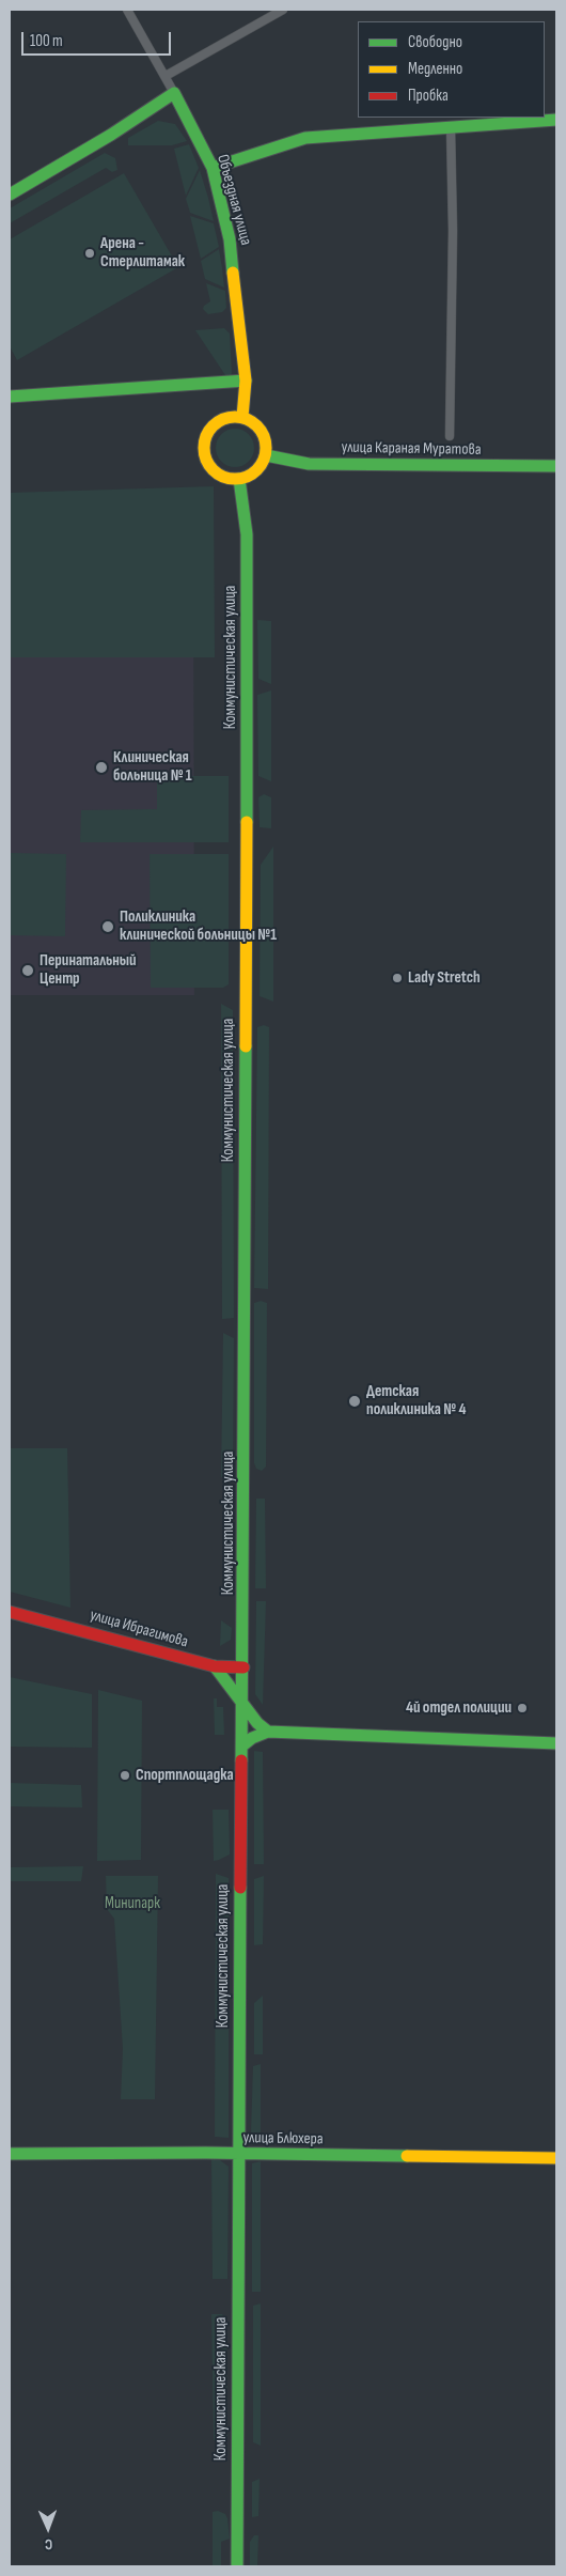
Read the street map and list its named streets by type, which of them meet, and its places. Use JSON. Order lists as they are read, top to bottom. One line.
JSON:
{"streets":{"main road":["Объездная улица","улица Караная Муратова","Коммунистическая улица","улица Ибрагимова","улица Блюхера"]},"crossings":[["Объездная улица","улица Караная Муратова"],["Объездная улица","Коммунистическая улица"],["улица Караная Муратова","Коммунистическая улица"],["Коммунистическая улица","улица Ибрагимова"],["Коммунистическая улица","улица Блюхера"]],"parks":["Минипарк"],"places":["Арена - Стерлитамак","Клиническая больница № 1","Поликлиника клинической больницы №1","Перинатальный Центр","Lady Stretch","Детская поликлиника № 4","4й отдел полиции","Спортплощадка"],"legend":["Свободно","Медленно","Пробка"],"scale_bar":"100 m","north":"bottom"}
